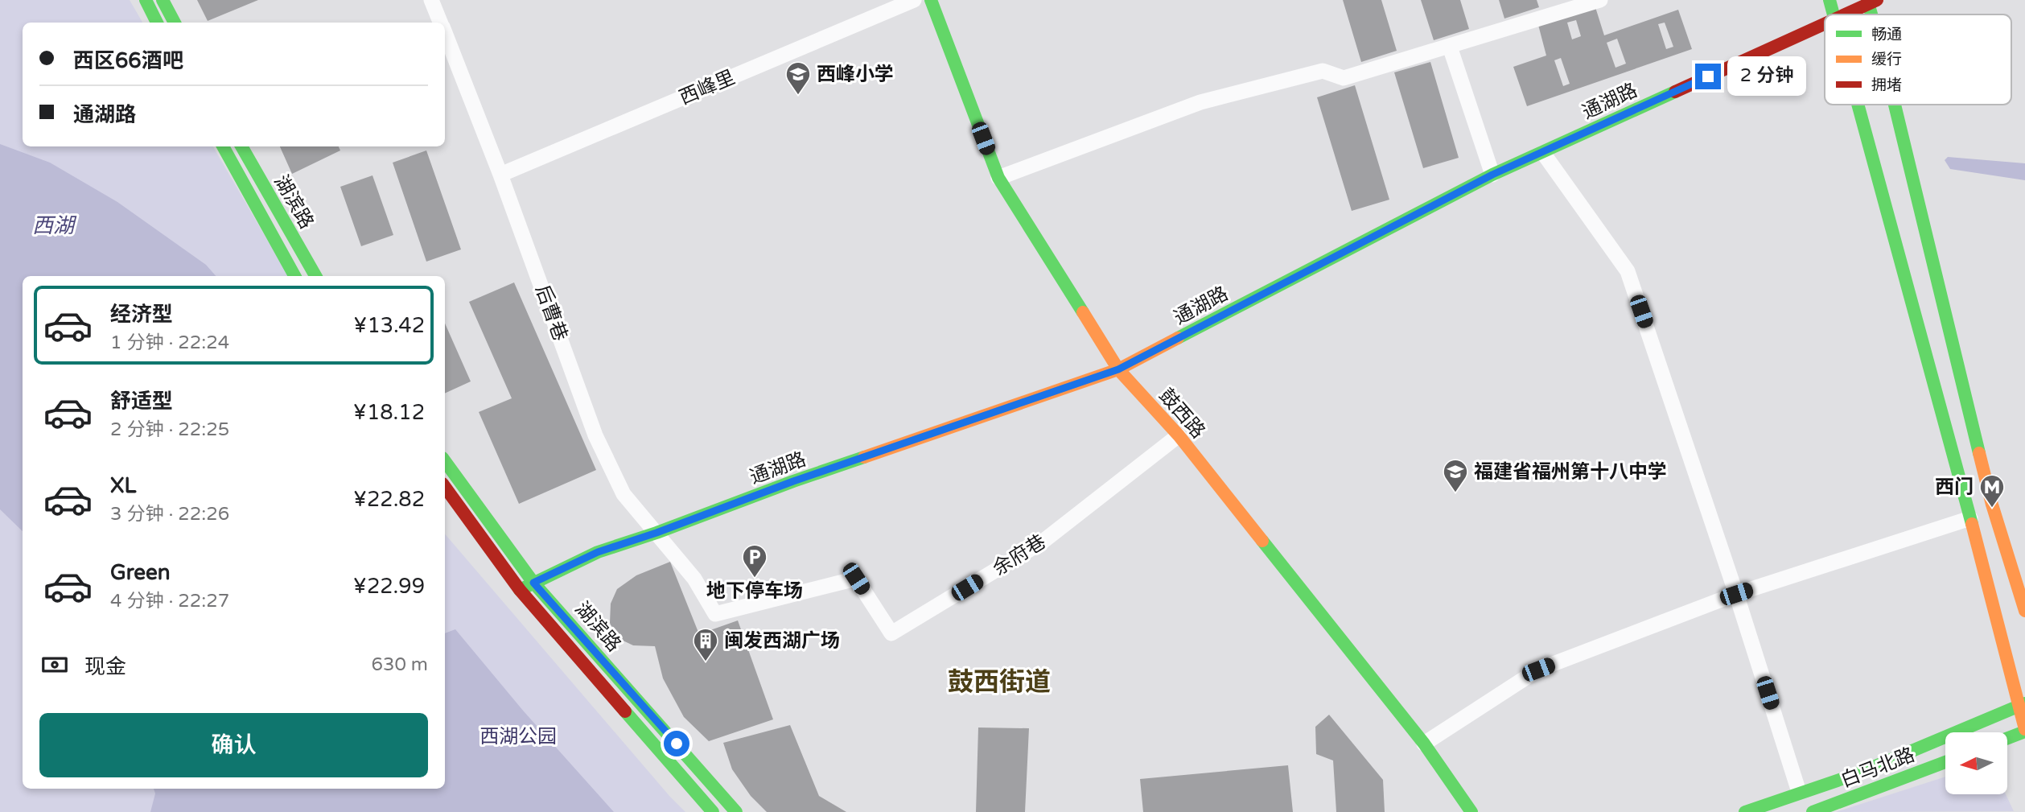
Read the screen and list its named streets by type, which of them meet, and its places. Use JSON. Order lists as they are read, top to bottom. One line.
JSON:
{"streets":{"main road":["通湖路","湖滨路","鼓西路","白马北路"],"street":["西峰里","后曹巷","余府巷"]},"crossings":[["西峰里","后曹巷"],["通湖路","湖滨路"],["通湖路","后曹巷"],["通湖路","鼓西路"],["后曹巷","余府巷"],["鼓西路","余府巷"]],"districts":["鼓西街道"],"water":["西湖"],"parks":["西湖公园"],"places":{"school or university":["西峰小学","福建省福州第十八中学"],"metro station":["西门"],"parking":["地下停车场"],"building":["闽发西湖广场"]},"legend":["畅通","缓行","拥堵"],"north":"left","page":{"banner":["西区66酒吧","通湖路"],"bubble":"2 分钟","list":[{"name":"经济型","note":"1 分钟 · 22:24","value":"¥13.42"},{"name":"舒适型","note":"2 分钟 · 22:25","value":"¥18.12"},{"name":"XL","note":"3 分钟 · 22:26","value":"¥22.82"},{"name":"Green","note":"4 分钟 · 22:27","value":"¥22.99"}],"pay":["现金","630 m"],"buttons":"确认"}}
